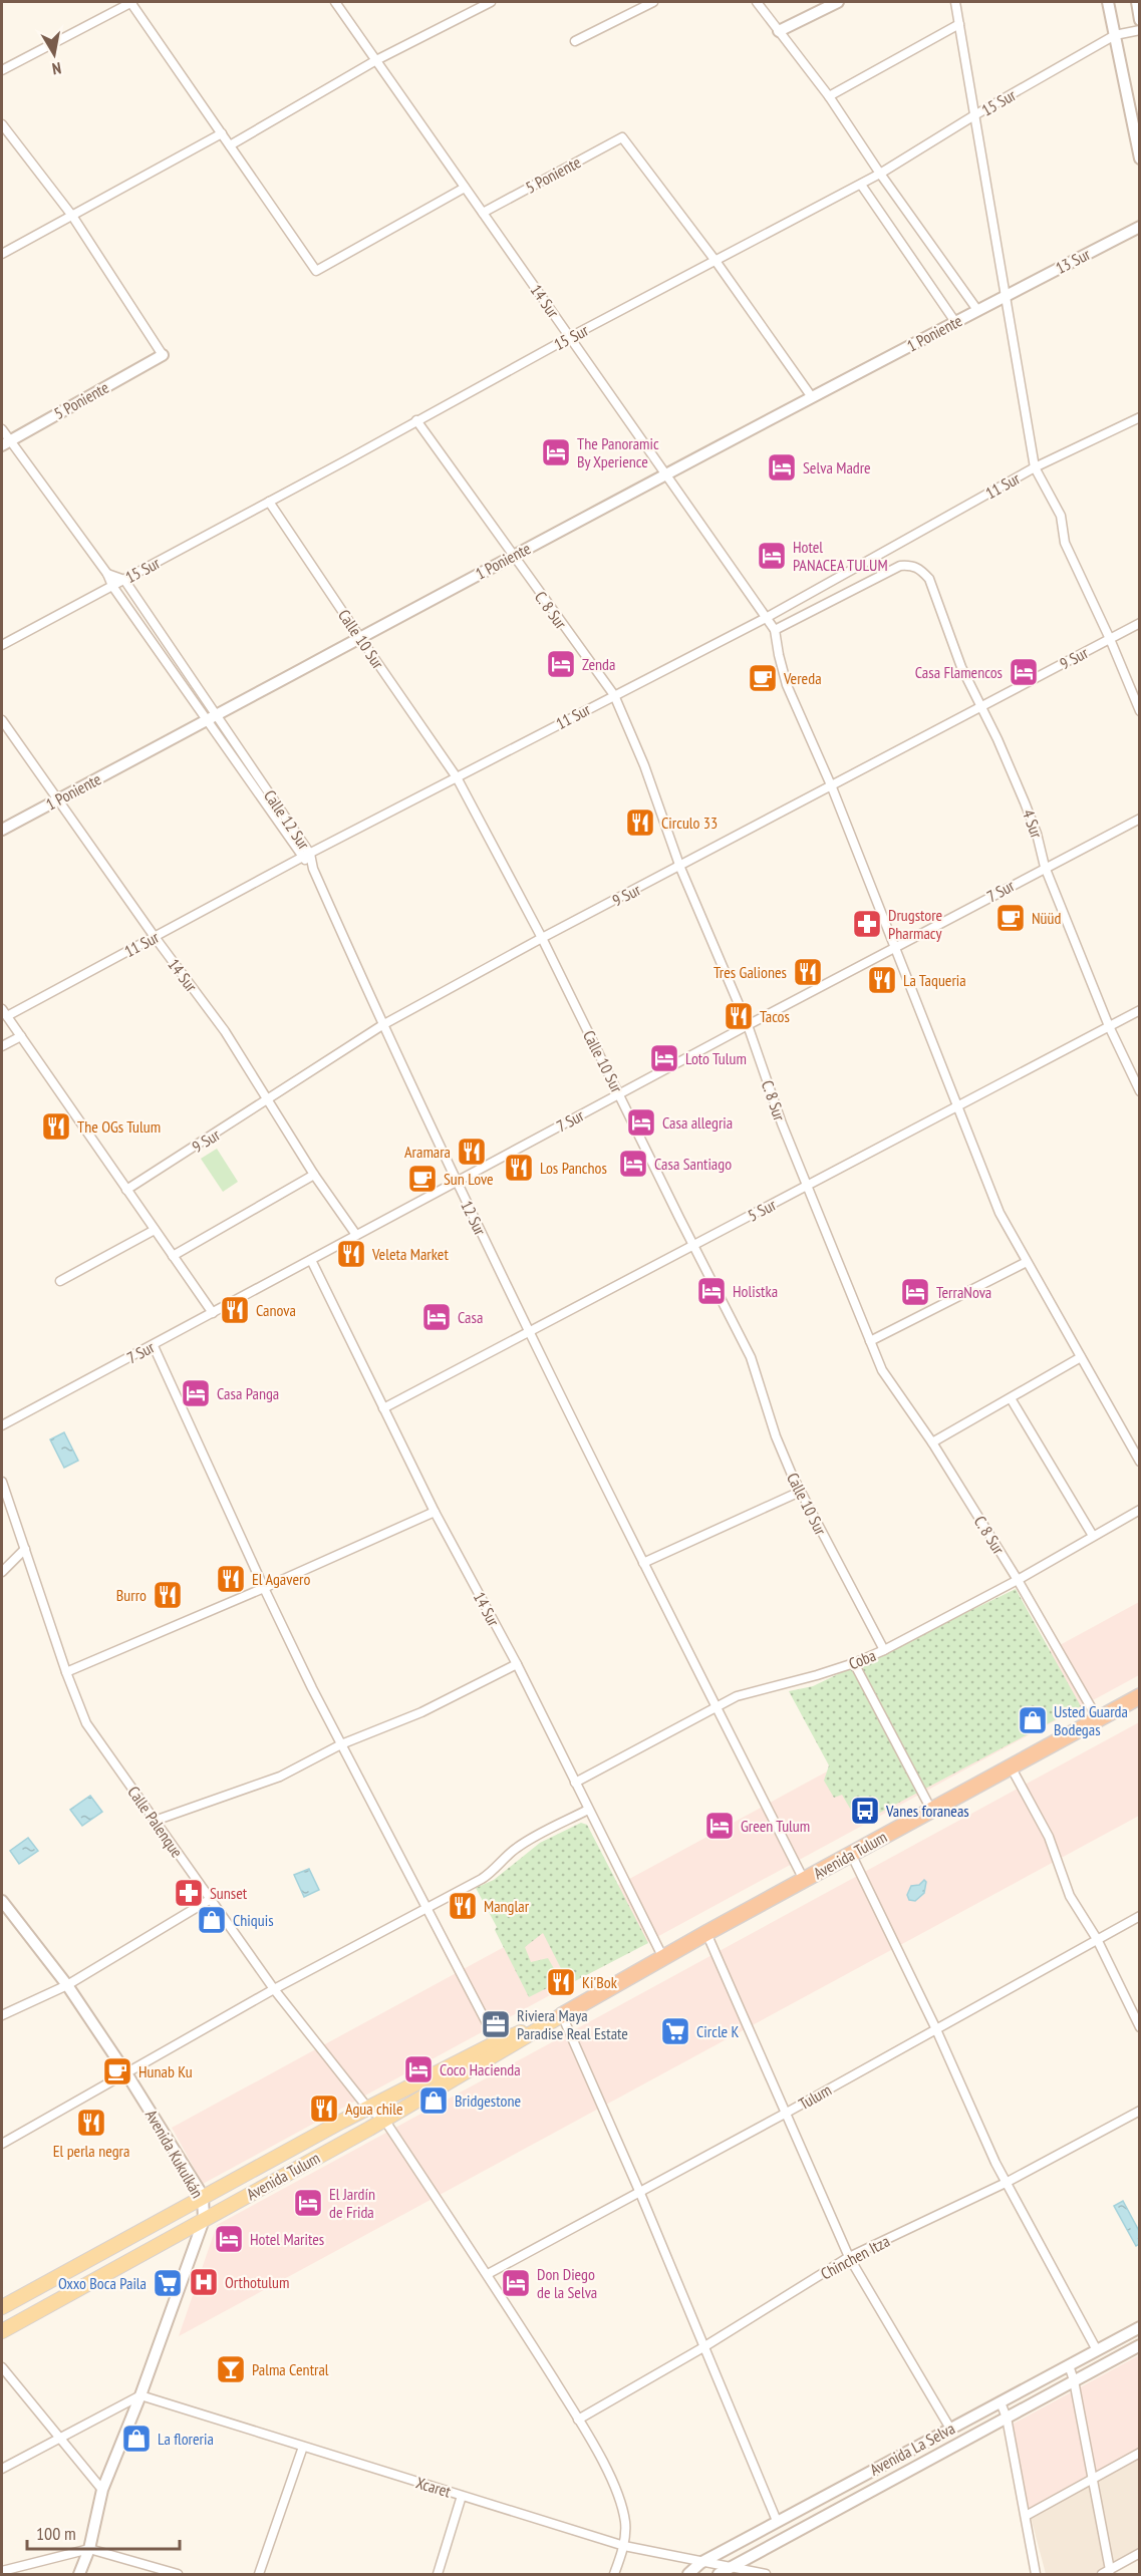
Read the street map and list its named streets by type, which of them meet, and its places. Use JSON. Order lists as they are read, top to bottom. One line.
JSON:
{"streets":{"highway":["Avenida Tulum"],"street":["15 Sur","5 Poniente","13 Sur","14 Sur","1 Poniente","11 Sur","C. 8 Sur","Calle 10 Sur","9 Sur","Calle 12 Sur","4 Sur","7 Sur","5 Sur","12 Sur","Coba","Calle Palenque","Tulum","Avenida Kukulkán","Chinchen Itza","Avenida La Selva","Xcaret"]},"crossings":[["15 Sur","5 Poniente"],["15 Sur","14 Sur"],["15 Sur","C. 8 Sur"],["15 Sur","Calle 10 Sur"],["15 Sur","Calle 12 Sur"],["5 Poniente","14 Sur"],["5 Poniente","Calle 12 Sur"],["13 Sur","1 Poniente"],["14 Sur","1 Poniente"],["14 Sur","11 Sur"],["14 Sur","9 Sur"],["14 Sur","4 Sur"],["14 Sur","7 Sur"],["14 Sur","5 Sur"],["14 Sur","Coba"],["14 Sur","Avenida Tulum"],["1 Poniente","C. 8 Sur"],["1 Poniente","Calle 10 Sur"],["1 Poniente","Calle 12 Sur"],["11 Sur","C. 8 Sur"],["11 Sur","Calle 10 Sur"],["11 Sur","Calle 12 Sur"],["C. 8 Sur","9 Sur"],["C. 8 Sur","7 Sur"],["C. 8 Sur","5 Sur"],["C. 8 Sur","Coba"],["C. 8 Sur","Avenida Tulum"],["Calle 10 Sur","9 Sur"],["Calle 10 Sur","7 Sur"],["Calle 10 Sur","5 Sur"],["Calle 10 Sur","Coba"],["9 Sur","4 Sur"],["9 Sur","12 Sur"],["Calle 12 Sur","12 Sur"],["4 Sur","7 Sur"],["4 Sur","5 Sur"],["7 Sur","12 Sur"],["5 Sur","12 Sur"],["12 Sur","Coba"],["12 Sur","Avenida Tulum"],["Calle Palenque","Avenida Tulum"],["Avenida Tulum","Avenida Kukulkán"],["Avenida Kukulkán","Xcaret"],["Avenida La Selva","Xcaret"]],"places":{"hotel":["The Panoramic By Xperience","Selva Madre","Hotel PANACEA TULUM","Zenda","Casa Flamencos","Loto Tulum","Casa allegria","Casa Santiago","Holistka","TerraNova","Casa","Casa Panga","Green Tulum","Coco Hacienda","El Jardín de Frida","Hotel Marites","Don Diego de la Selva"],"cafe":["Vereda","Nüüd","Sun Love","Hunab Ku"],"restaurant":["Circulo 33","Tres Galiones","La Taqueria","Tacos","The OGs Tulum","Aramara","Los Panchos","Veleta Market","Canova","El Agavero","Burro","Manglar","Ki'Bok","Agua chile","El perla negra"],"pharmacy":["Drugstore Pharmacy","Sunset"],"shop":["Usted Guarda Bodegas","Chiquis","Bridgestone","La floreria"],"bus stop":["Vanes foraneas"],"office":["Riviera Maya Paradise Real Estate"],"supermarket":["Circle K","Oxxo Boca Paila"],"hospital":["Orthotulum"],"bar":["Palma Central"]},"scale_bar":"100 m","north":"bottom"}
